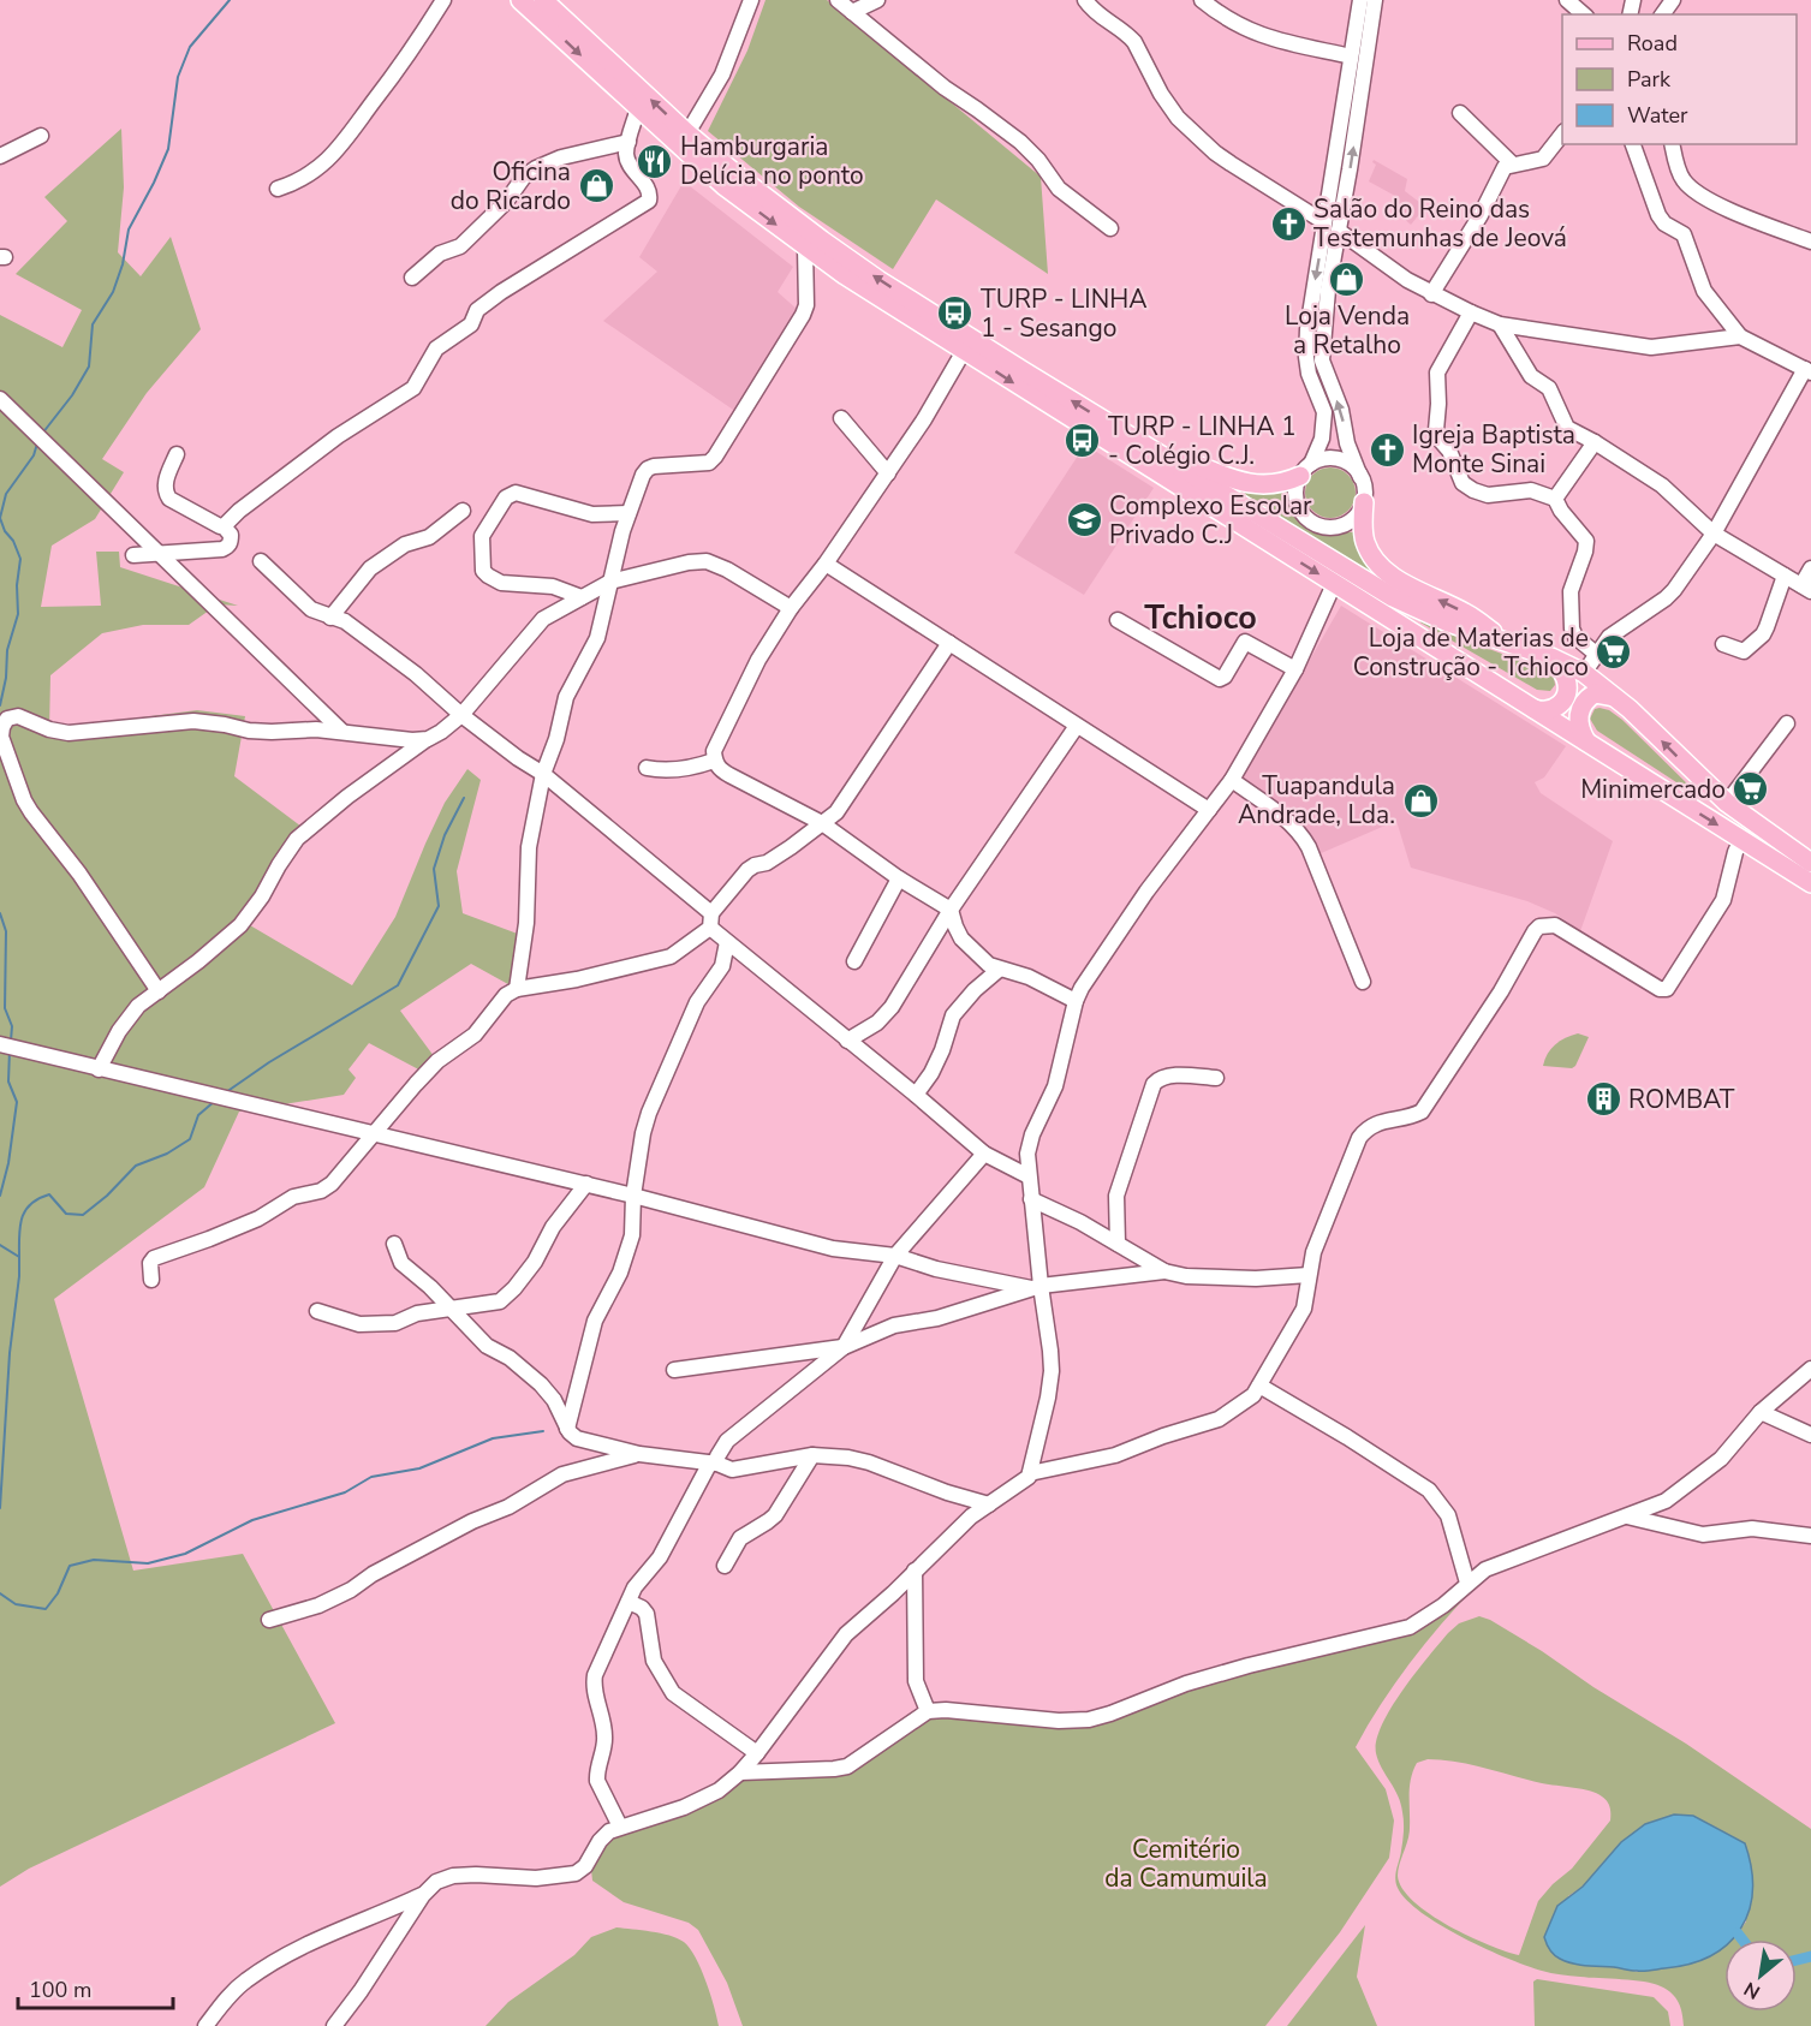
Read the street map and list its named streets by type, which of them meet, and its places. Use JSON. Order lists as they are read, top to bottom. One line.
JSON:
{"districts":["Tchioco"],"parks":["Cemitério da Camumuila"],"places":{"restaurant":["Hamburgaria Delícia no ponto"],"shop":["Oficina do Ricardo","Loja Venda a Retalho","Tuapandula Andrade, Lda."],"church":["Salão do Reino das Testemunhas de Jeová","Igreja Baptista Monte Sinai"],"bus stop":["TURP - LINHA 1 - Sesango","TURP - LINHA 1 - Colégio C.J."],"school or university":["Complexo Escolar Privado C.J"],"supermarket":["Loja de Materias de Construção - Tchioco","Minimercado"],"building":["ROMBAT"]},"legend":["Road","Park","Water"],"scale_bar":"100 m","north":"bottom left"}
